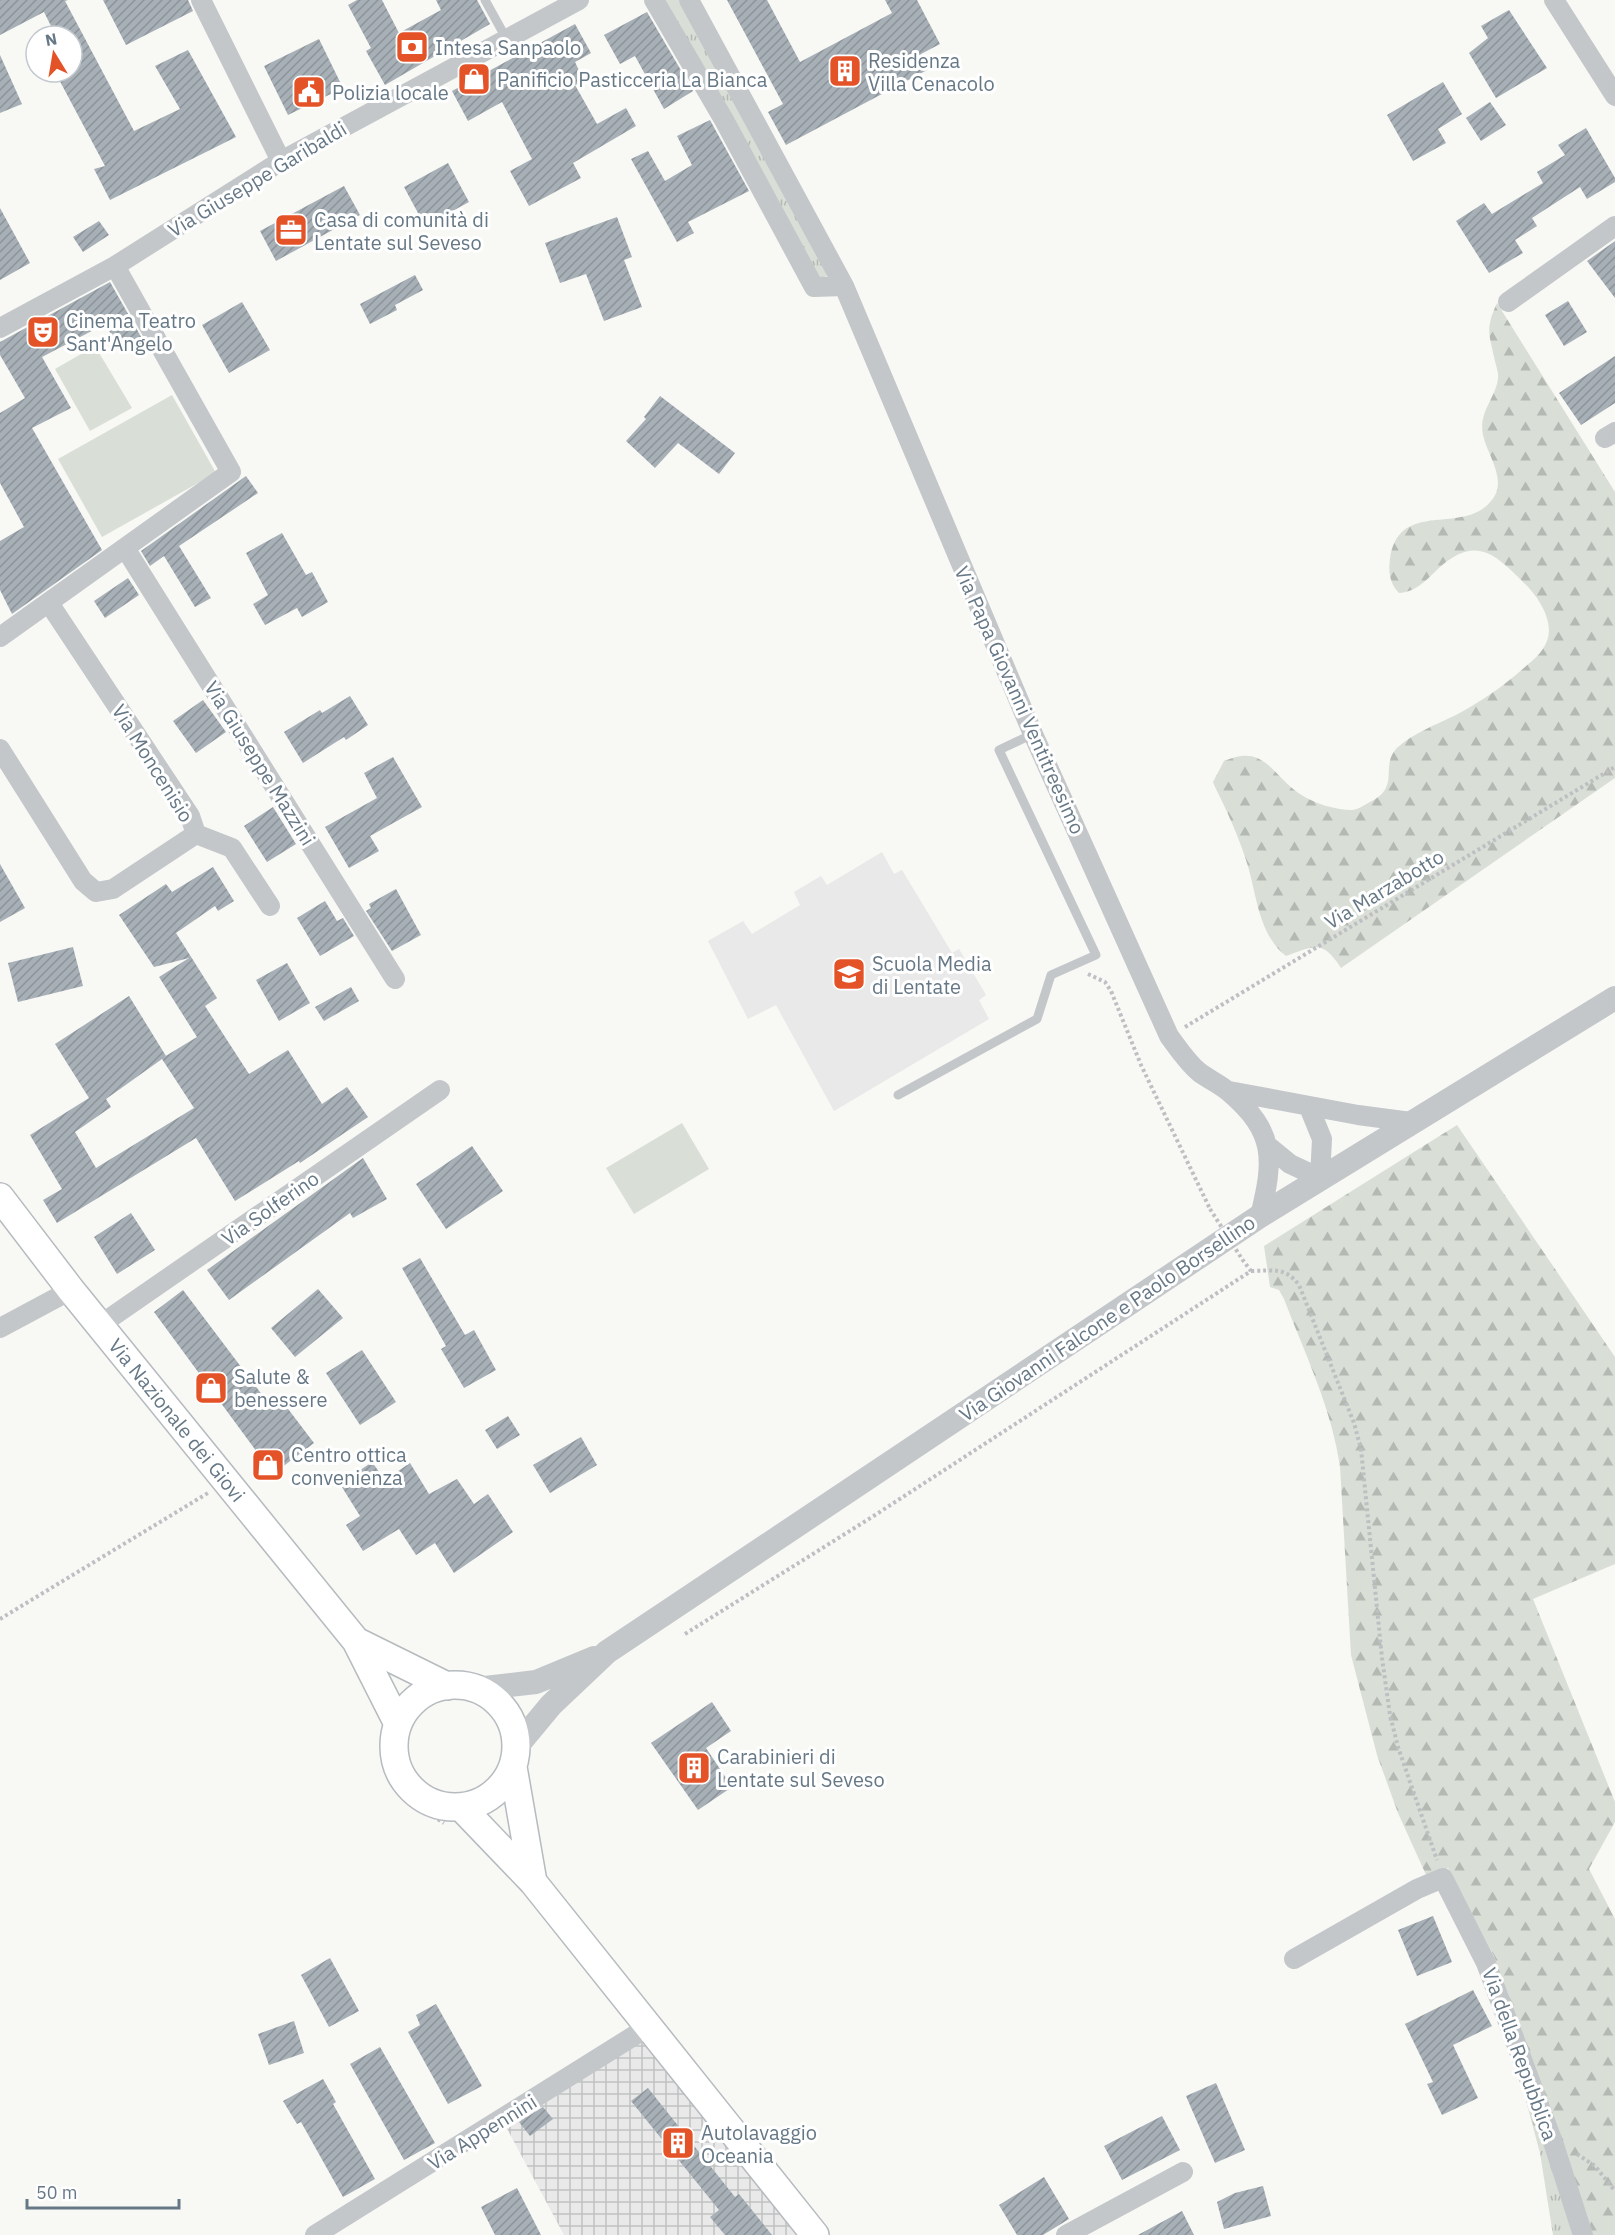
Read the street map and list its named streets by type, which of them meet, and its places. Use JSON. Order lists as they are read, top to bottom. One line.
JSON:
{"streets":{"main road":["Via Nazionale dei Giovi"],"street":["Via Giuseppe Garibaldi","Via Papa Giovanni Ventitreesimo","Via Moncenisio","Via Giuseppe Mazzini","Via Solferino","Via Giovanni Falcone e Paolo Borsellino","Via della Repubblica","Via Appennini"],"path":["Via Marzabotto"]},"crossings":[["Via Papa Giovanni Ventitreesimo","Via Marzabotto"],["Via Papa Giovanni Ventitreesimo","Via Giovanni Falcone e Paolo Borsellino"],["Via Solferino","Via Nazionale dei Giovi"]],"places":{"bank":["Intesa Sanpaolo"],"building":["Residenza Villa Cenacolo","Carabinieri di Lentate sul Seveso","Autolavaggio Oceania"],"shop":["Panificio Pasticceria La Bianca","Salute & benessere","Centro ottica convenienza"],"public building":["Polizia locale"],"office":["Casa di comunità di Lentate sul Seveso"],"theatre":["Cinema Teatro Sant'Angelo"],"school or university":["Scuola Media di Lentate"]},"scale_bar":"50 m","north":"top"}
